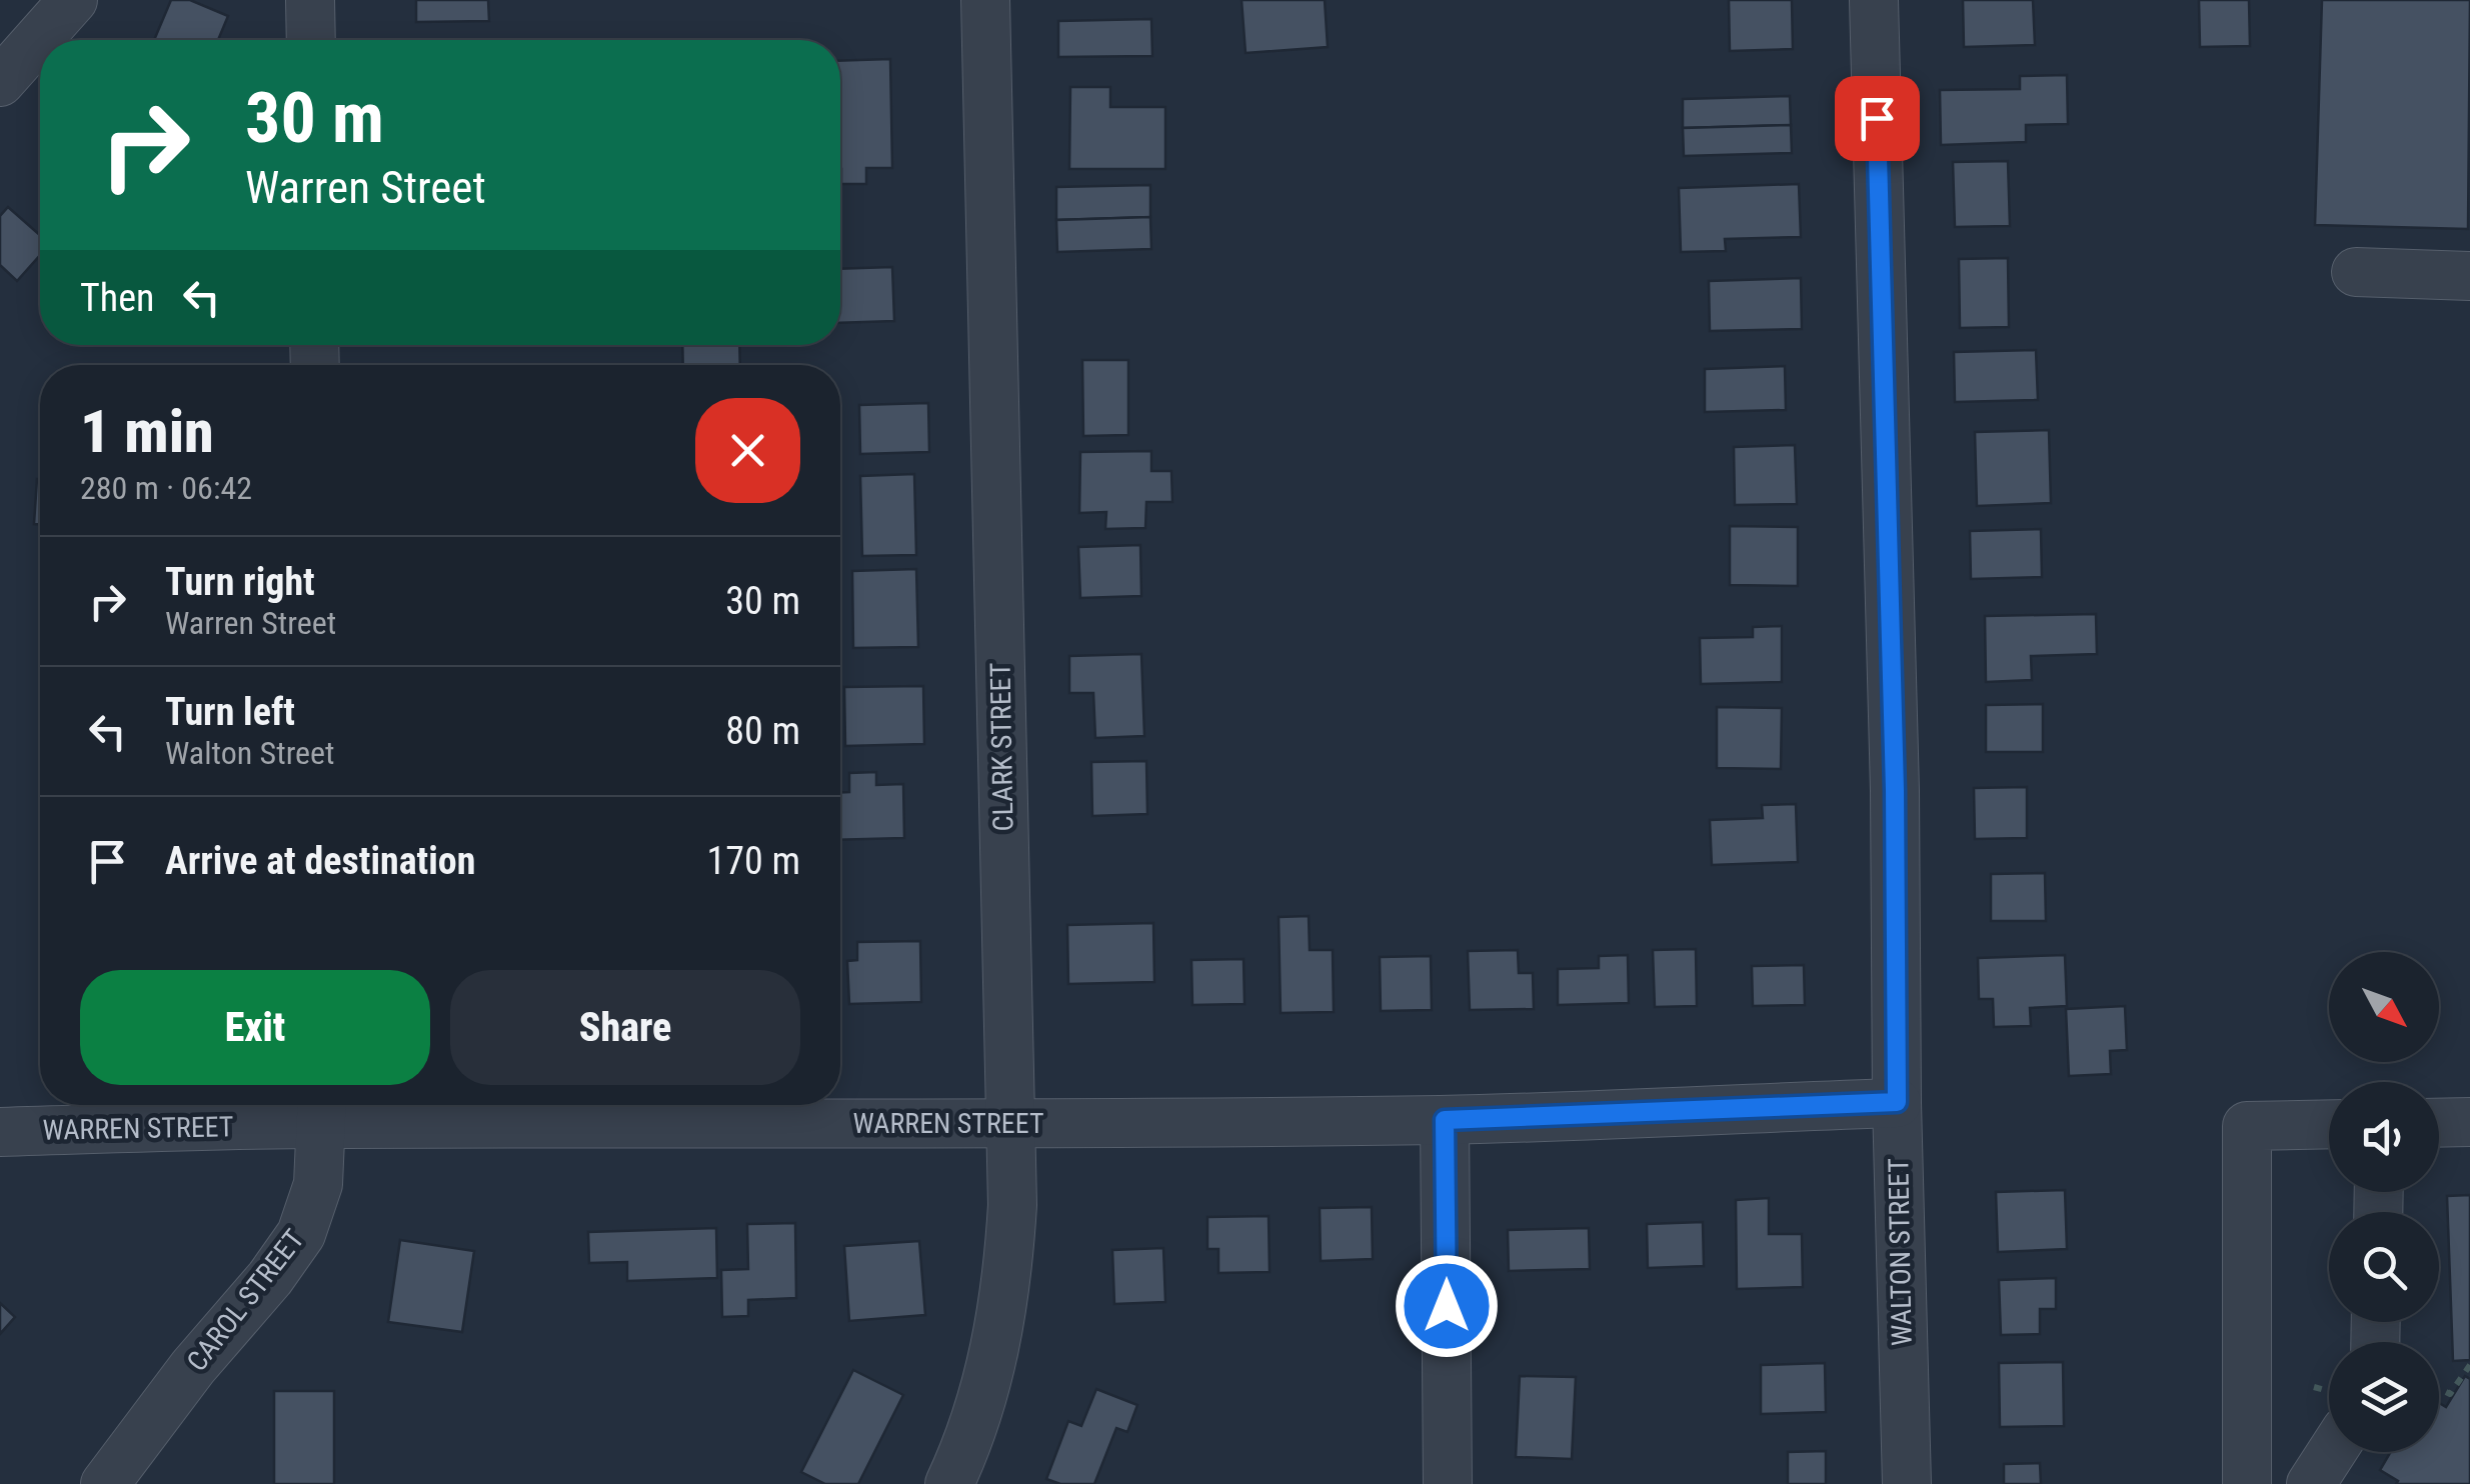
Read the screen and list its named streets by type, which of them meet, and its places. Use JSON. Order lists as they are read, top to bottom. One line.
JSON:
{"streets":{"street":["CLARK STREET","WARREN STREET","WALTON STREET","CAROL STREET"]},"crossings":[["CLARK STREET","WARREN STREET"],["WARREN STREET","WALTON STREET"],["WARREN STREET","CAROL STREET"]],"north":"bottom right","page":{"turn":["30 m","Warren Street"],"then":"Then","heading":["1 min","280 m · 06:42"],"list":[{"name":"Turn right","note":"Warren Street","value":"30 m"},{"name":"Turn left","note":"Walton Street","value":"80 m"},{"name":"Arrive at destination","value":"170 m"}],"buttons":["Exit","Share"]}}
